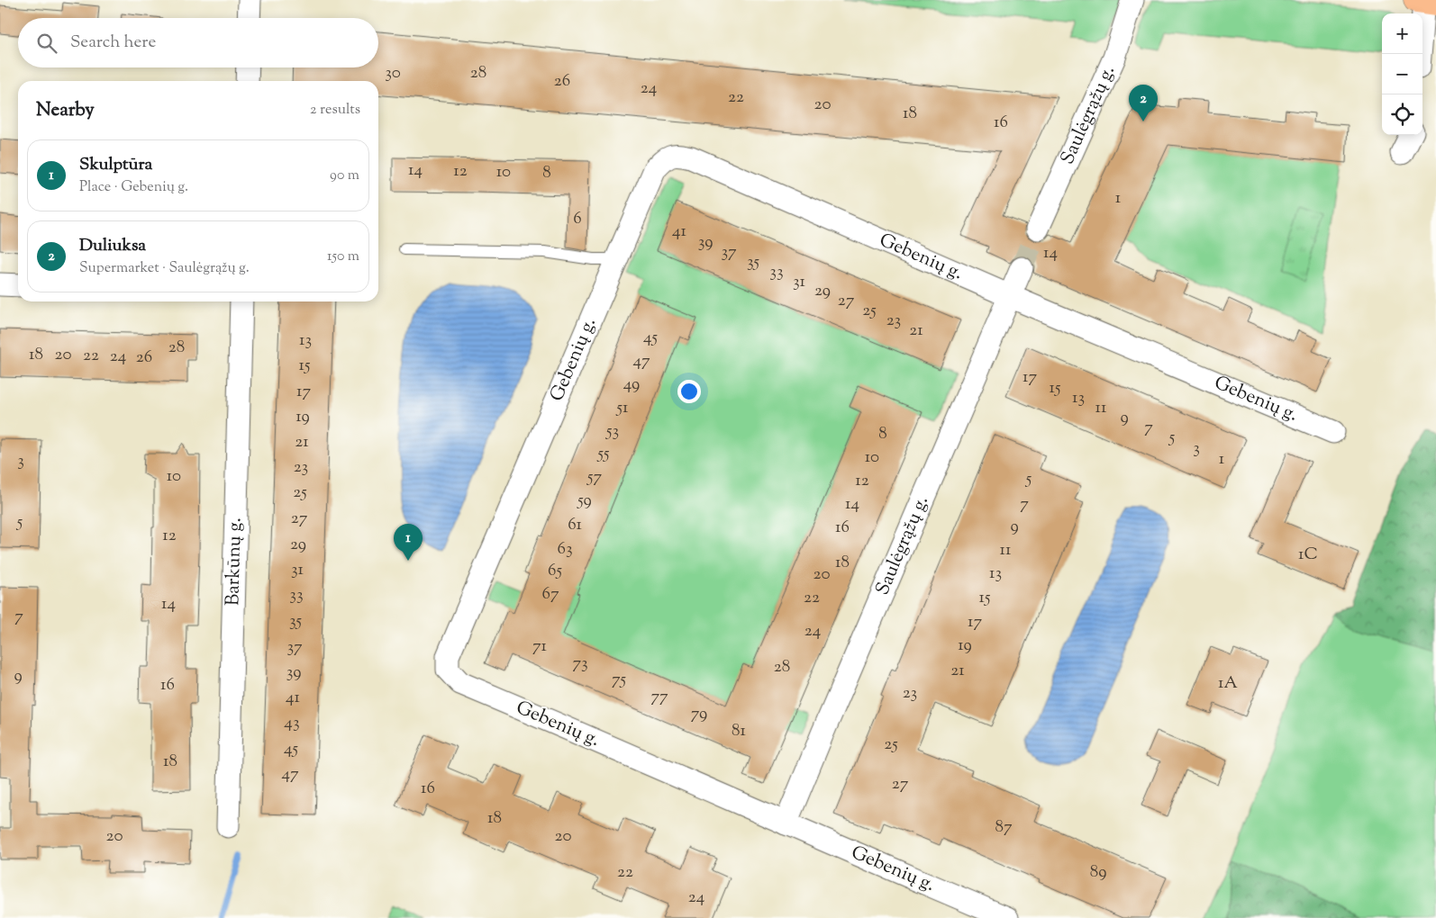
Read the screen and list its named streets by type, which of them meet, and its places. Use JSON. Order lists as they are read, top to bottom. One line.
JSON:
{"streets":{"street":["Saulėgrąžų g.","Gebenių g.","Barkūnų g."]},"crossings":[["Saulėgrąžų g.","Gebenių g."]],"house_numbers":["30","28","26","24","22","20","18","16","14","12","10","8","1","6","41","39","37","14","35","33","31","29","27","25","23","21","45","13","28","18","20","22","24","26","47","15","17","49","15","17","13","51","11","19","9","7","53","8","5","21","3","55","10","1","3","23","10","57","5","12","25","59","14","7","27","5","61","9","16","12","29","63","11","1C","18","31","65","13","20","67","33","22","15","14","7","35","17","24","19","71","37","73","28","21","39","9","75","1A","16","23","77","41","79","43","81","25","45","18","47","27","16","18","87","20","20","22","89","24"],"page":{"map_buttons":["+","−"],"search":"Search here","heading":["Nearby","2 results"],"pins":["2","1"],"list":[{"mark":"1","name":"Skulptūra","note":"Place · Gebenių g.","value":"90 m"},{"mark":"2","name":"Duliuksa","note":"Supermarket · Saulėgrąžų g.","value":"150 m"}]}}
